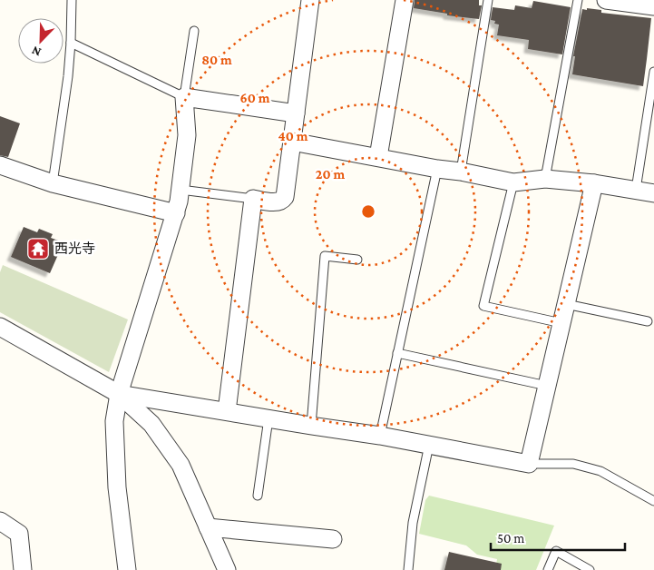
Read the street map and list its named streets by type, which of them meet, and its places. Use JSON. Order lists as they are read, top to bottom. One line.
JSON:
{"places":{"temple":["西光寺"]},"scale_bar":"50 m","north":"bottom left","rings":["80 m","60 m","40 m","20 m"]}
